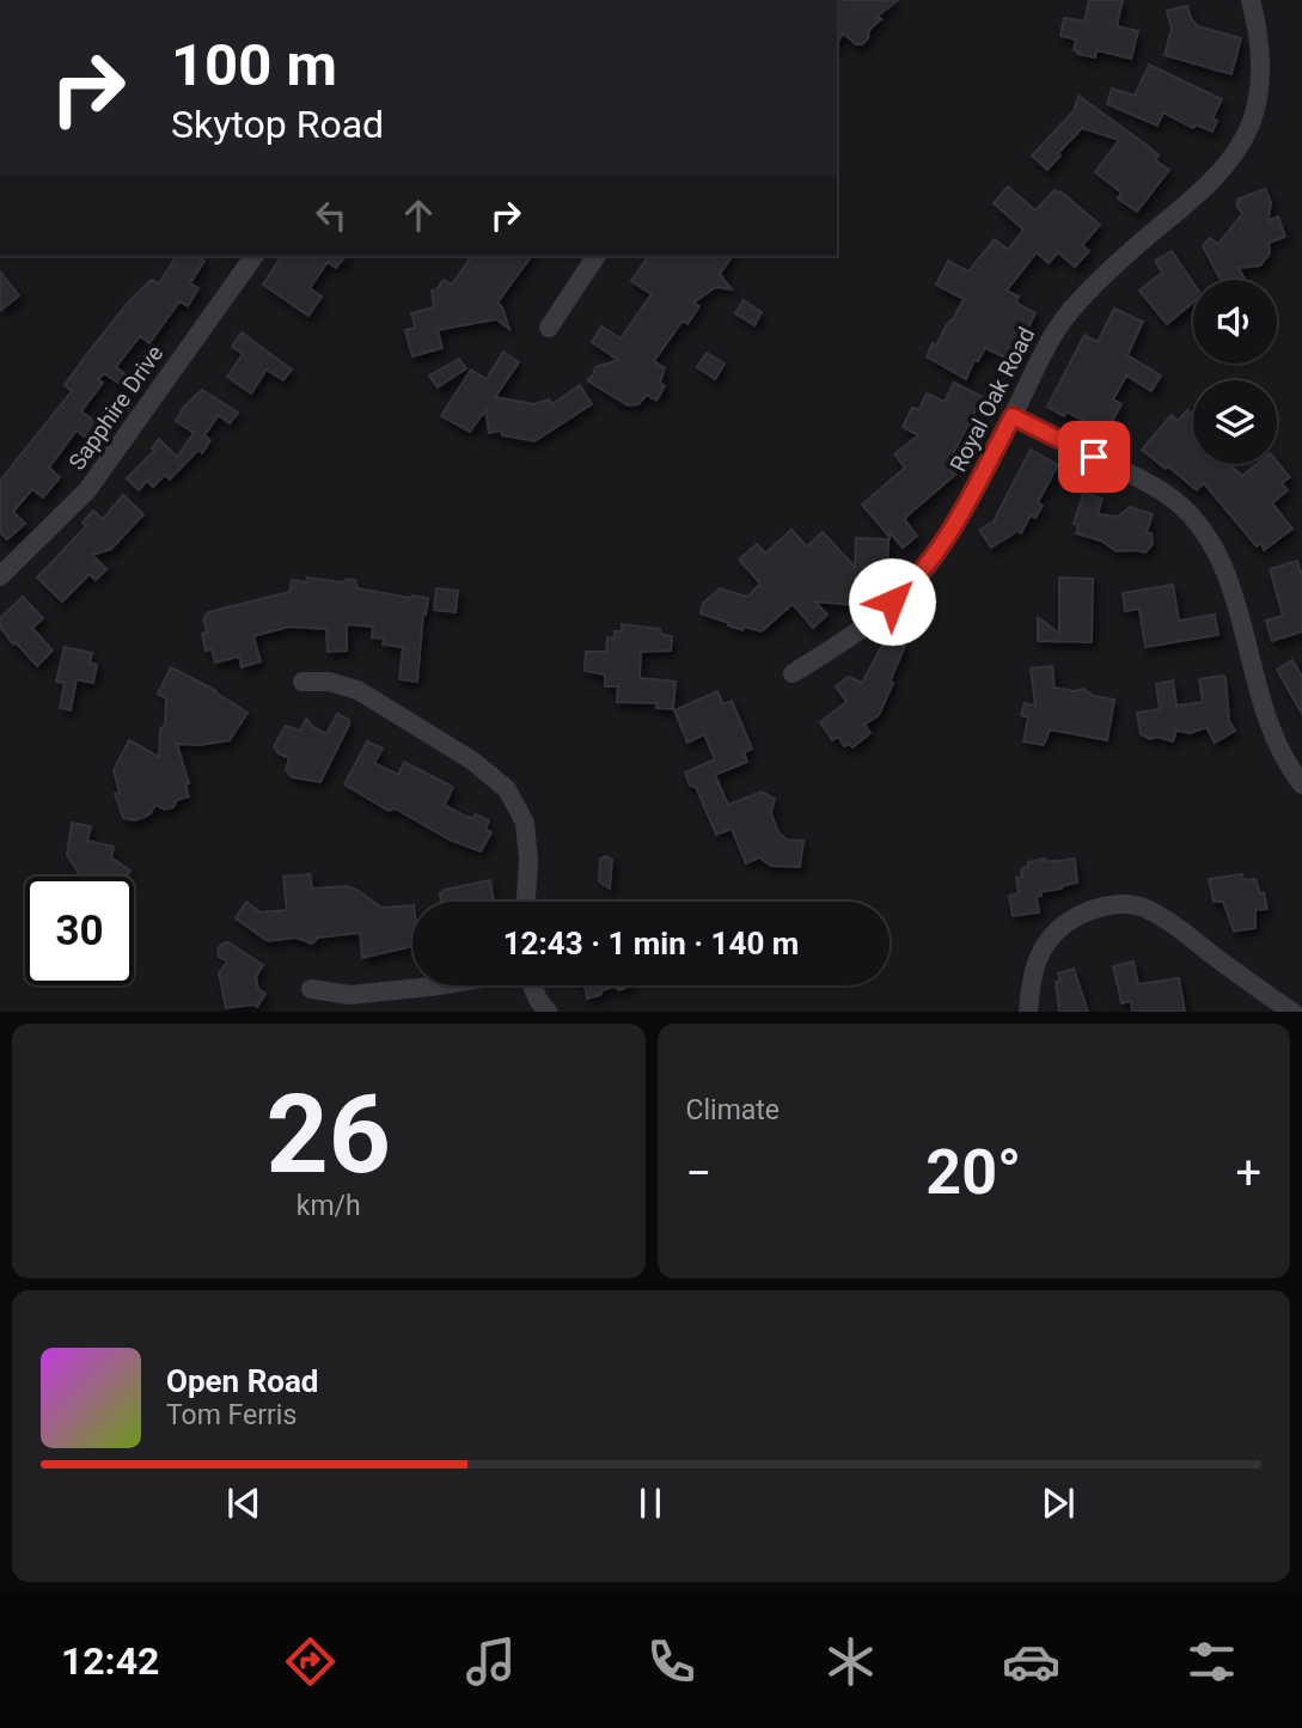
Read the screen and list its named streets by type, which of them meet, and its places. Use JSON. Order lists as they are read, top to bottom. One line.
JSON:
{"streets":{"street":["Royal Oak Road","Sapphire Drive"]},"page":{"turn":["100 m","Skytop Road"],"limit":"30","trip":"12:43 · 1 min · 140 m","tile":[["26","km/h"],"Climate"],"heat":["−","20°","+"],"song":["Open Road","Tom Ferris"],"tabs":"12:42"}}
